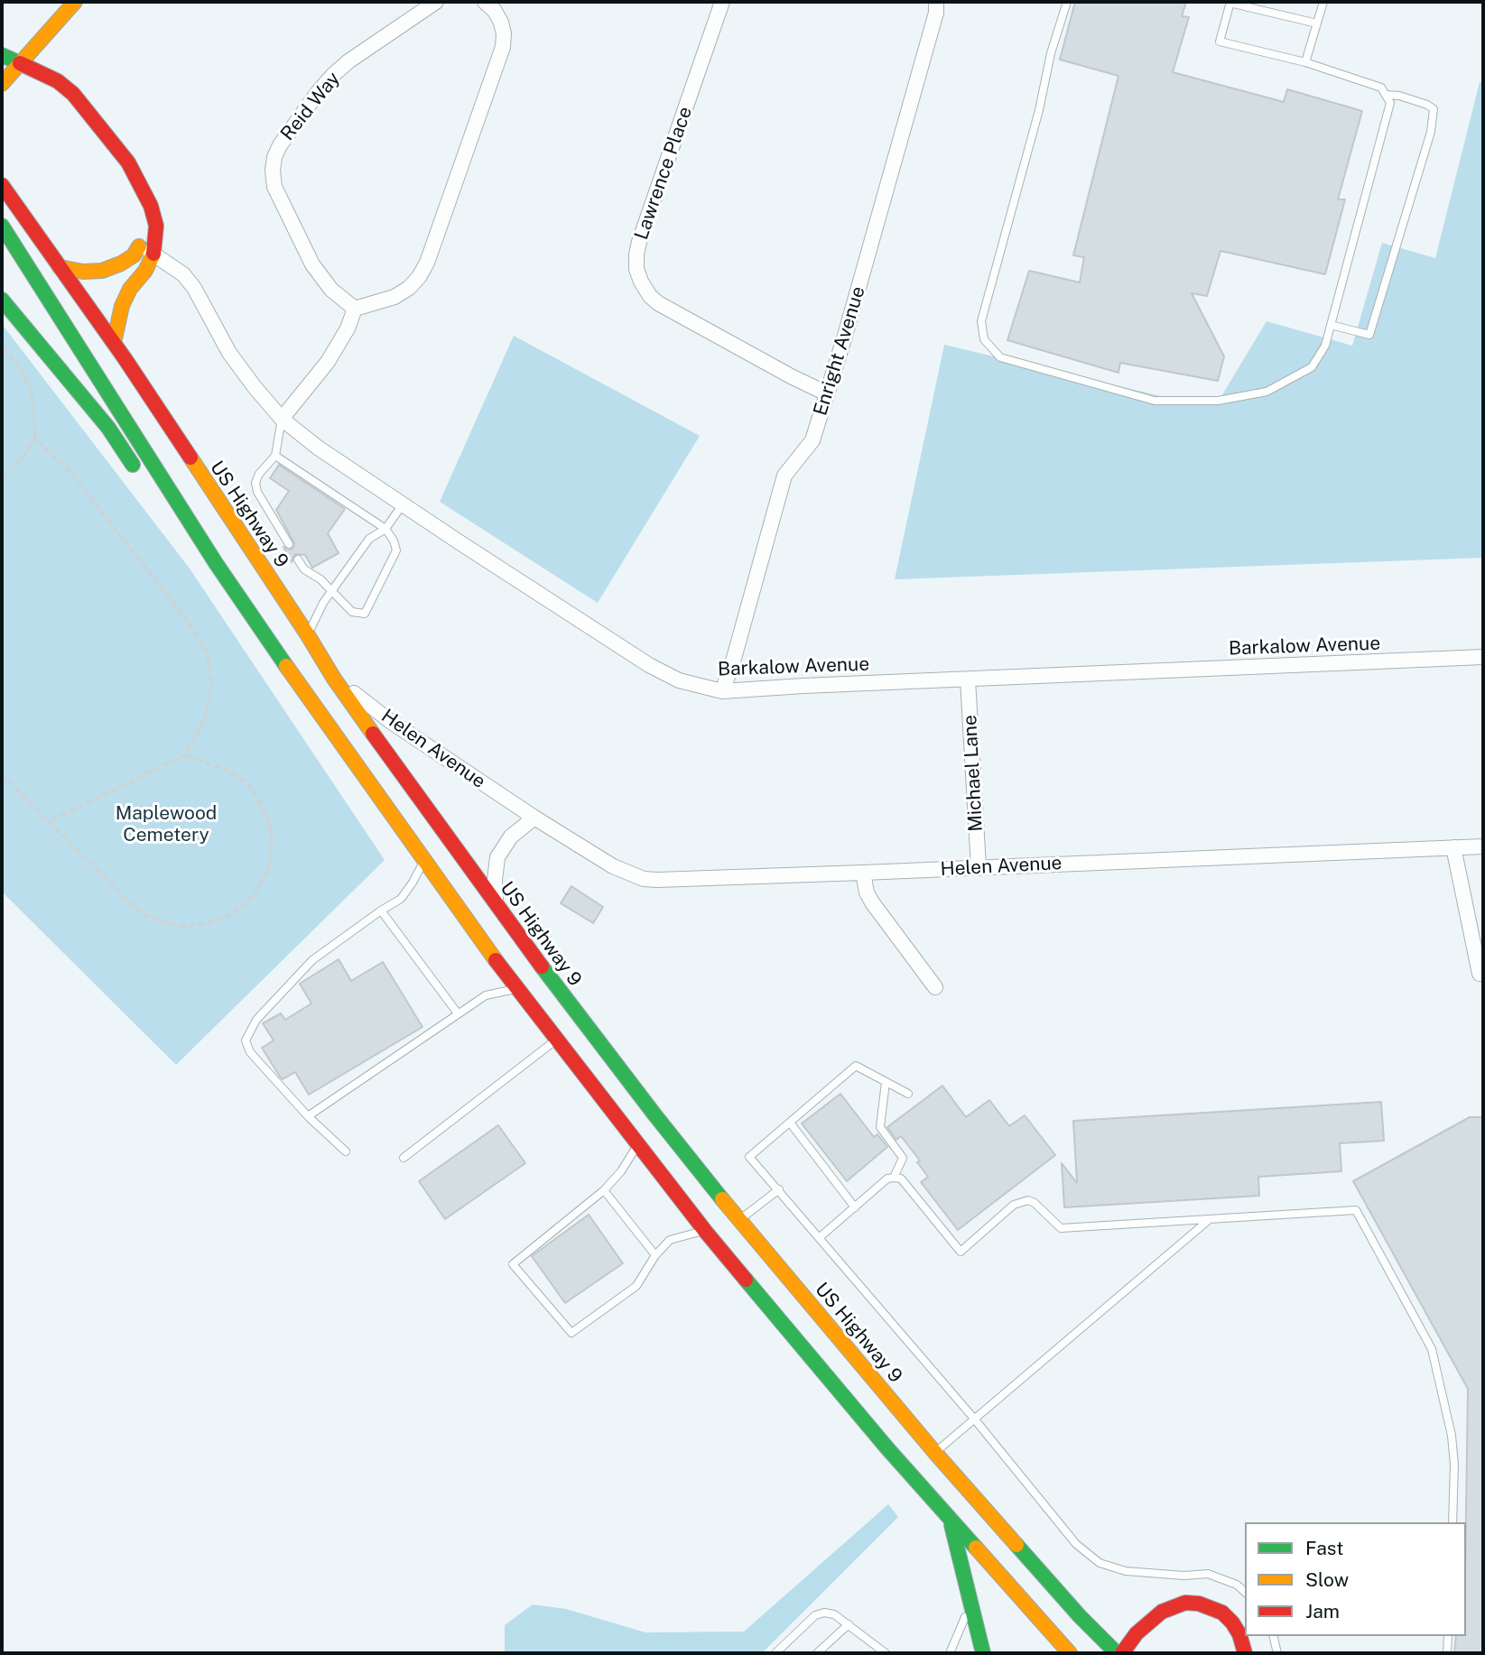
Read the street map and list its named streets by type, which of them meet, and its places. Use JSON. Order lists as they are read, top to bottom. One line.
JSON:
{"streets":{"main road":["US Highway 9"],"street":["Reid Way","Lawrence Place","Enright Avenue","Barkalow Avenue","Helen Avenue","Michael Lane"]},"crossings":[["Lawrence Place","Enright Avenue"],["Enright Avenue","Barkalow Avenue"],["US Highway 9","Helen Avenue"],["Barkalow Avenue","Michael Lane"],["Helen Avenue","Michael Lane"]],"parks":["Maplewood Cemetery"],"legend":["Fast","Slow","Jam"]}
